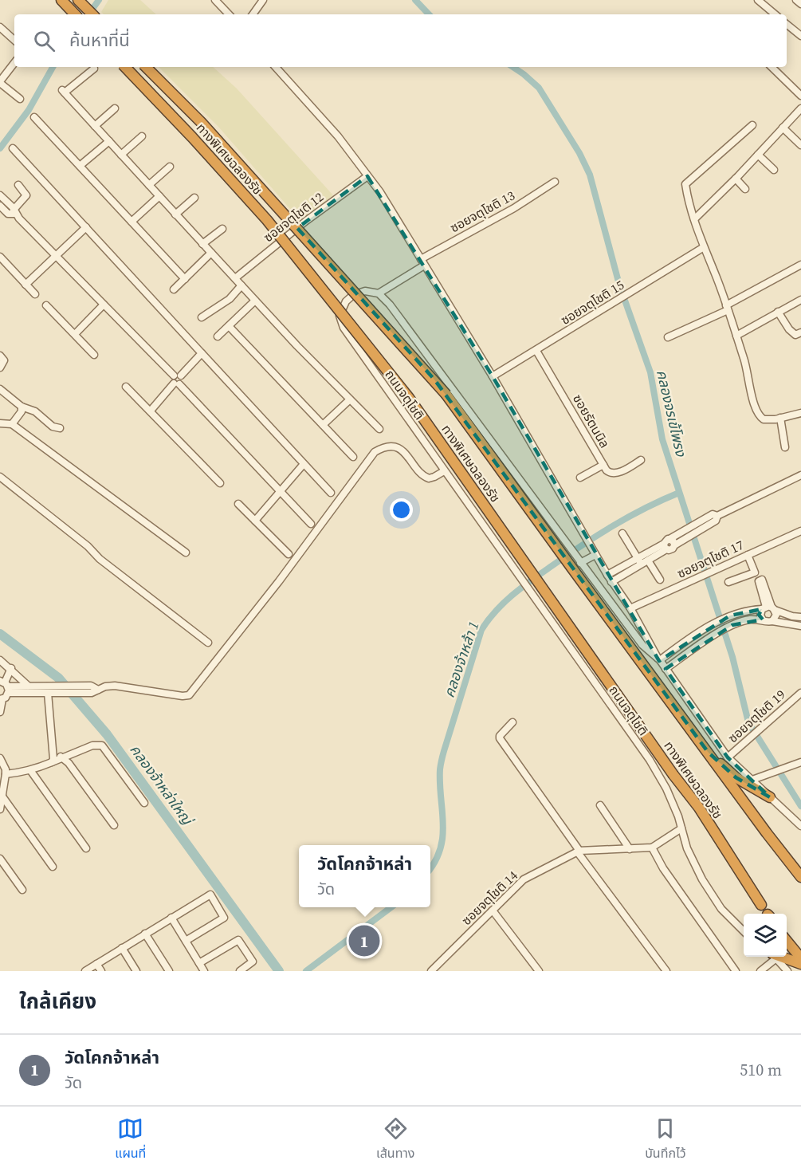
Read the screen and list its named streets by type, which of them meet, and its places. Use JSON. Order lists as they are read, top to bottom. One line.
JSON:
{"streets":{"highway":["ทางพิเศษฉลองรัช"],"street":["ซอยจตุโชติ 13","ซอยจตุโชติ 12","ซอยจตุโชติ 15","ถนนจตุโชติ","ซอยรัตนนิล","ซอยจตุโชติ 17","ซอยจตุโชติ 19","ซอยจตุโชติ 14"]},"crossings":[["ซอยจตุโชติ 13","ถนนจตุโชติ"],["ซอยจตุโชติ 15","ซอยรัตนนิล"],["ถนนจตุโชติ","ซอยจตุโชติ 14"]],"water":["คลองจรเข้โพรง","คลองจ้าหล้า 1","คลองจ้าหล่าใหญ่"],"page":{"search":"ค้นหาที่นี่","popup":["วัดโคกจ้าหล่า","วัด"],"pins":"1","heading":"ใกล้เคียง","list":[{"mark":"1","name":"วัดโคกจ้าหล่า","note":"วัด","value":"510 m"}],"nav":["แผนที่","เส้นทาง","บันทึกไว้"]}}
